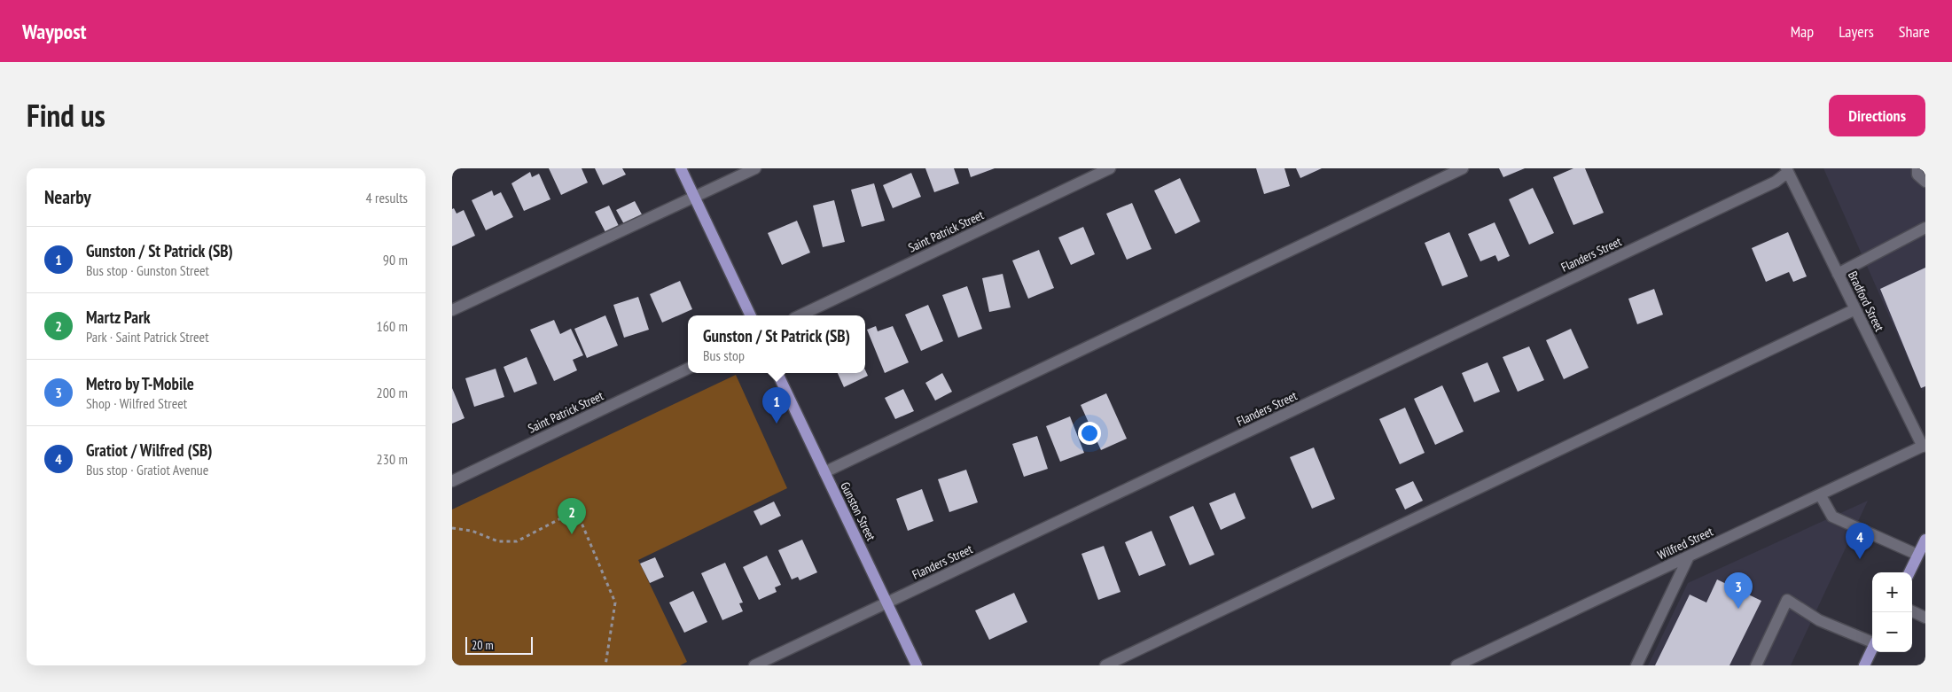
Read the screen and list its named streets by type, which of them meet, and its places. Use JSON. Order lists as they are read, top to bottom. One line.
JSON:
{"streets":{"main road":["Gunston Street"],"street":["Saint Patrick Street","Flanders Street","Bradford Street","Wilfred Street"]},"crossings":[["Flanders Street","Bradford Street"],["Flanders Street","Gunston Street"],["Bradford Street","Wilfred Street"]],"scale_bar":"20 m","page":{"header":"Waypost","nav":["Map","Layers","Share"],"title":"Find us","buttons":"Directions","heading":["Nearby","4 results"],"list":[{"mark":"1","name":"Gunston / St Patrick (SB)","note":"Bus stop · Gunston Street","value":"90 m"},{"mark":"2","name":"Martz Park","note":"Park · Saint Patrick Street","value":"160 m"},{"mark":"3","name":"Metro by T-Mobile","note":"Shop · Wilfred Street","value":"200 m"},{"mark":"4","name":"Gratiot / Wilfred (SB)","note":"Bus stop · Gratiot Avenue","value":"230 m"}],"popup":["Gunston / St Patrick (SB)","Bus stop"],"pins":["1","2","4","3"],"map_buttons":["+","−"],"scale":"20 m"}}
